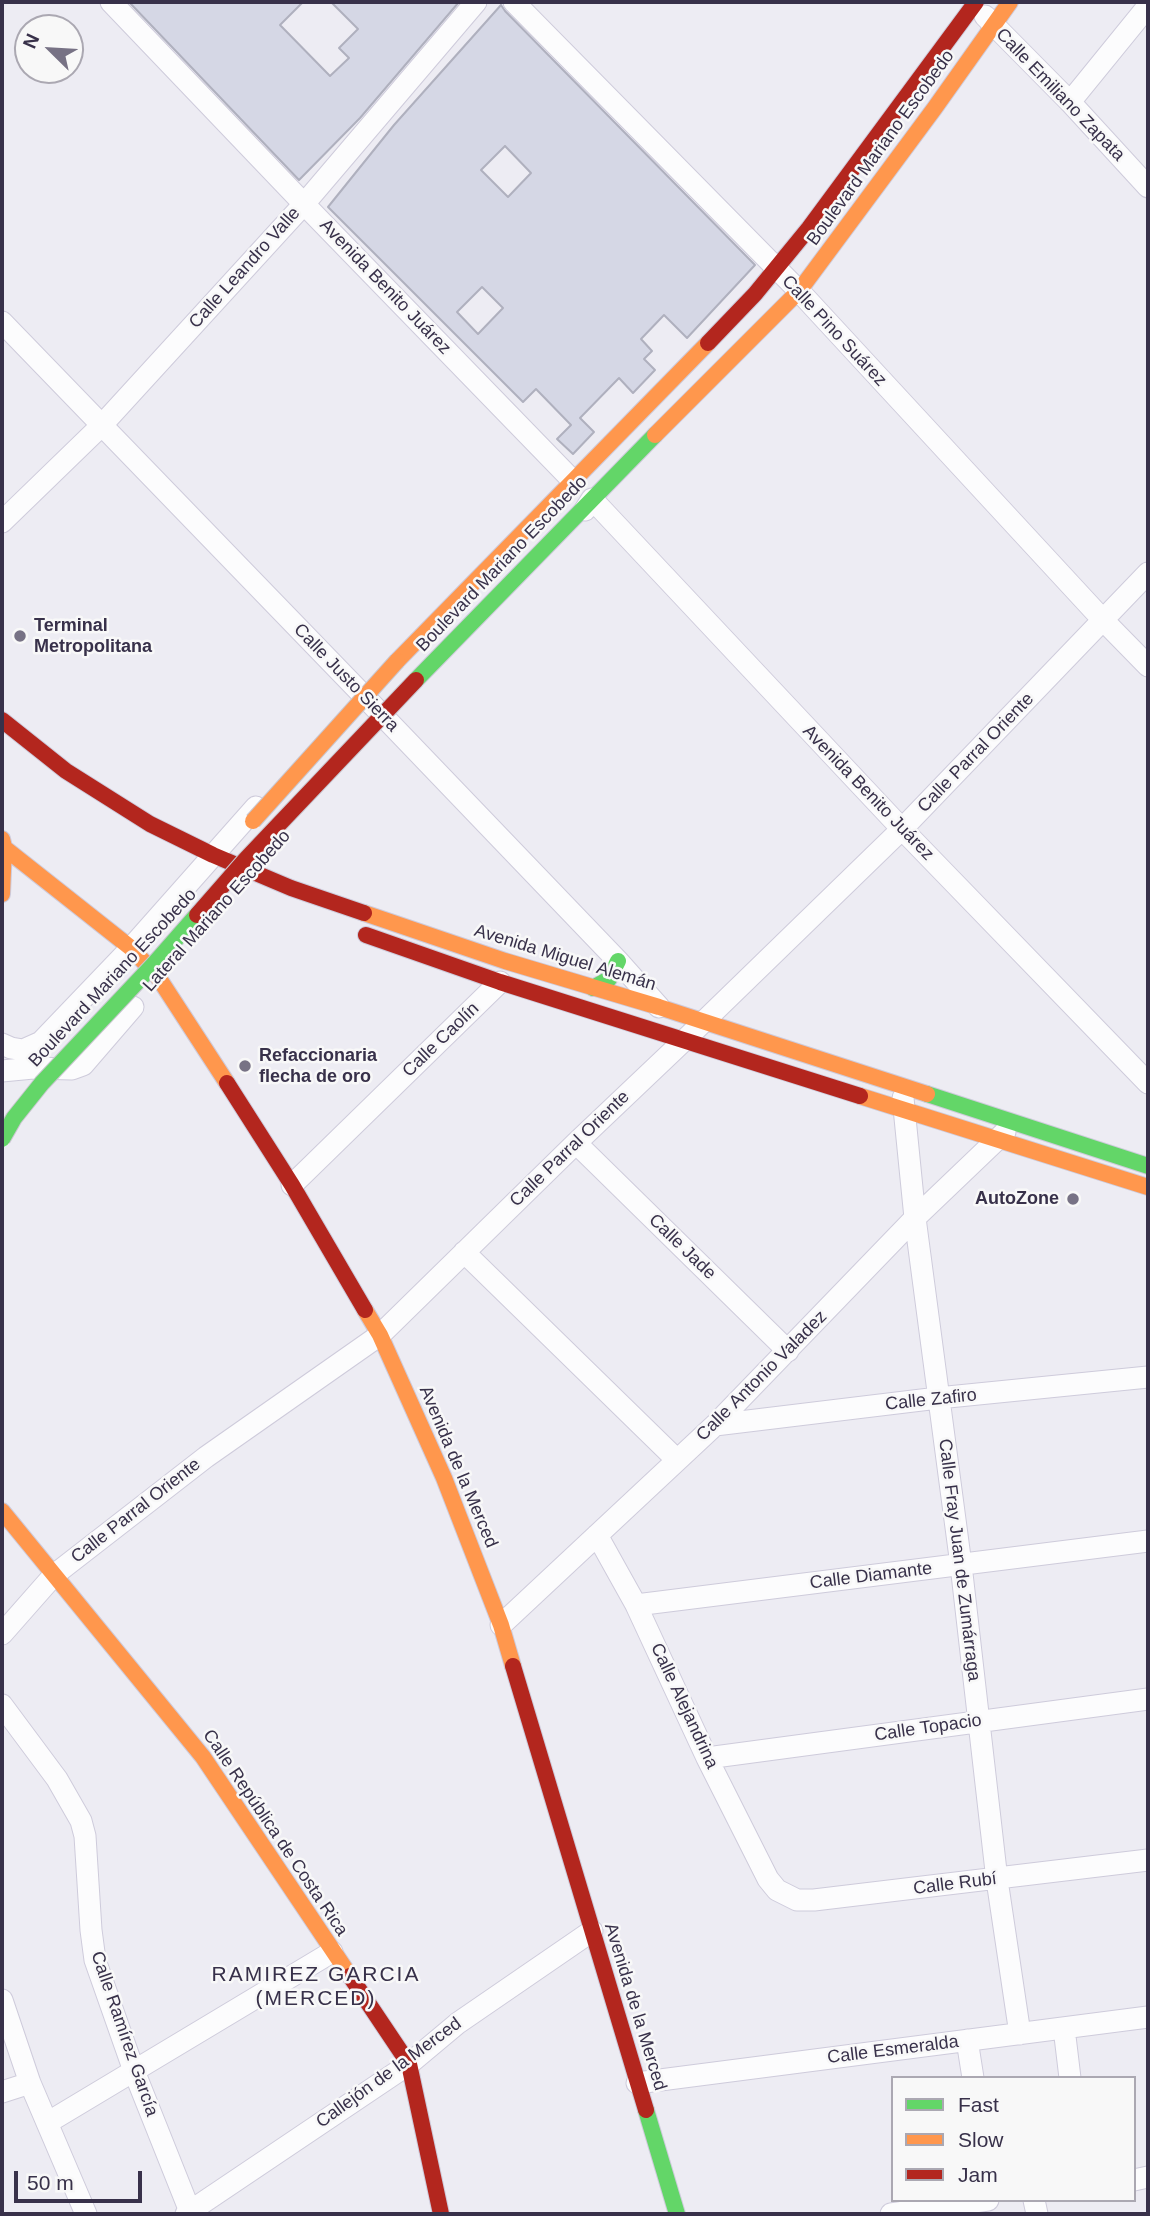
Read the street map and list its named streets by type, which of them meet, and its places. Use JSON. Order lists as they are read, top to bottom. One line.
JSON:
{"streets":{"main road":["Boulevard Mariano Escobedo","Avenida Miguel Alemán","Avenida de la Merced","Calle República de Costa Rica"],"street":["Calle Emiliano Zapata","Calle Leandro Valle","Avenida Benito Juárez","Calle Pino Suárez","Calle Justo Sierra","Calle Parral Oriente","Lateral Mariano Escobedo","Calle Caolín","Calle Jade","Calle Antonio Valadez","Calle Zafiro","Calle Fray Juan de Zumárraga","Calle Diamante","Calle Alejandrina","Calle Topacio","Calle Rubí","Calle Ramírez García","Calle Esmeralda","Callejón de la Merced"]},"crossings":[["Calle Emiliano Zapata","Boulevard Mariano Escobedo"],["Boulevard Mariano Escobedo","Avenida Benito Juárez"],["Boulevard Mariano Escobedo","Calle Pino Suárez"],["Boulevard Mariano Escobedo","Lateral Mariano Escobedo"],["Calle Leandro Valle","Avenida Benito Juárez"],["Calle Leandro Valle","Calle Justo Sierra"],["Avenida Benito Juárez","Calle Parral Oriente"],["Avenida Benito Juárez","Lateral Mariano Escobedo"],["Calle Pino Suárez","Calle Parral Oriente"],["Calle Justo Sierra","Calle Parral Oriente"],["Calle Justo Sierra","Lateral Mariano Escobedo"],["Calle Justo Sierra","Avenida Miguel Alemán"],["Calle Parral Oriente","Avenida Miguel Alemán"],["Calle Parral Oriente","Calle Jade"],["Calle Parral Oriente","Avenida de la Merced"],["Calle Parral Oriente","Calle República de Costa Rica"],["Lateral Mariano Escobedo","Avenida Miguel Alemán"],["Lateral Mariano Escobedo","Avenida de la Merced"],["Avenida Miguel Alemán","Calle Antonio Valadez"],["Avenida Miguel Alemán","Calle Fray Juan de Zumárraga"],["Calle Caolín","Avenida de la Merced"],["Calle Jade","Calle Antonio Valadez"],["Calle Antonio Valadez","Calle Zafiro"],["Calle Antonio Valadez","Avenida de la Merced"],["Calle Antonio Valadez","Calle Fray Juan de Zumárraga"],["Calle Antonio Valadez","Calle Alejandrina"],["Calle Zafiro","Calle Fray Juan de Zumárraga"],["Avenida de la Merced","Calle Esmeralda"],["Avenida de la Merced","Callejón de la Merced"],["Calle Fray Juan de Zumárraga","Calle Diamante"],["Calle Fray Juan de Zumárraga","Calle Topacio"],["Calle Fray Juan de Zumárraga","Calle Rubí"],["Calle Fray Juan de Zumárraga","Calle Esmeralda"],["Calle Diamante","Calle Alejandrina"],["Calle Alejandrina","Calle Topacio"],["Calle Alejandrina","Calle Rubí"],["Calle República de Costa Rica","Callejón de la Merced"],["Calle Ramírez García","Callejón de la Merced"]],"districts":["RAMIREZ GARCIA (MERCED)"],"places":["Terminal Metropolitana","Refaccionaria flecha de oro","AutoZone"],"legend":["Fast","Slow","Jam"],"scale_bar":"50 m","north":"top left"}
